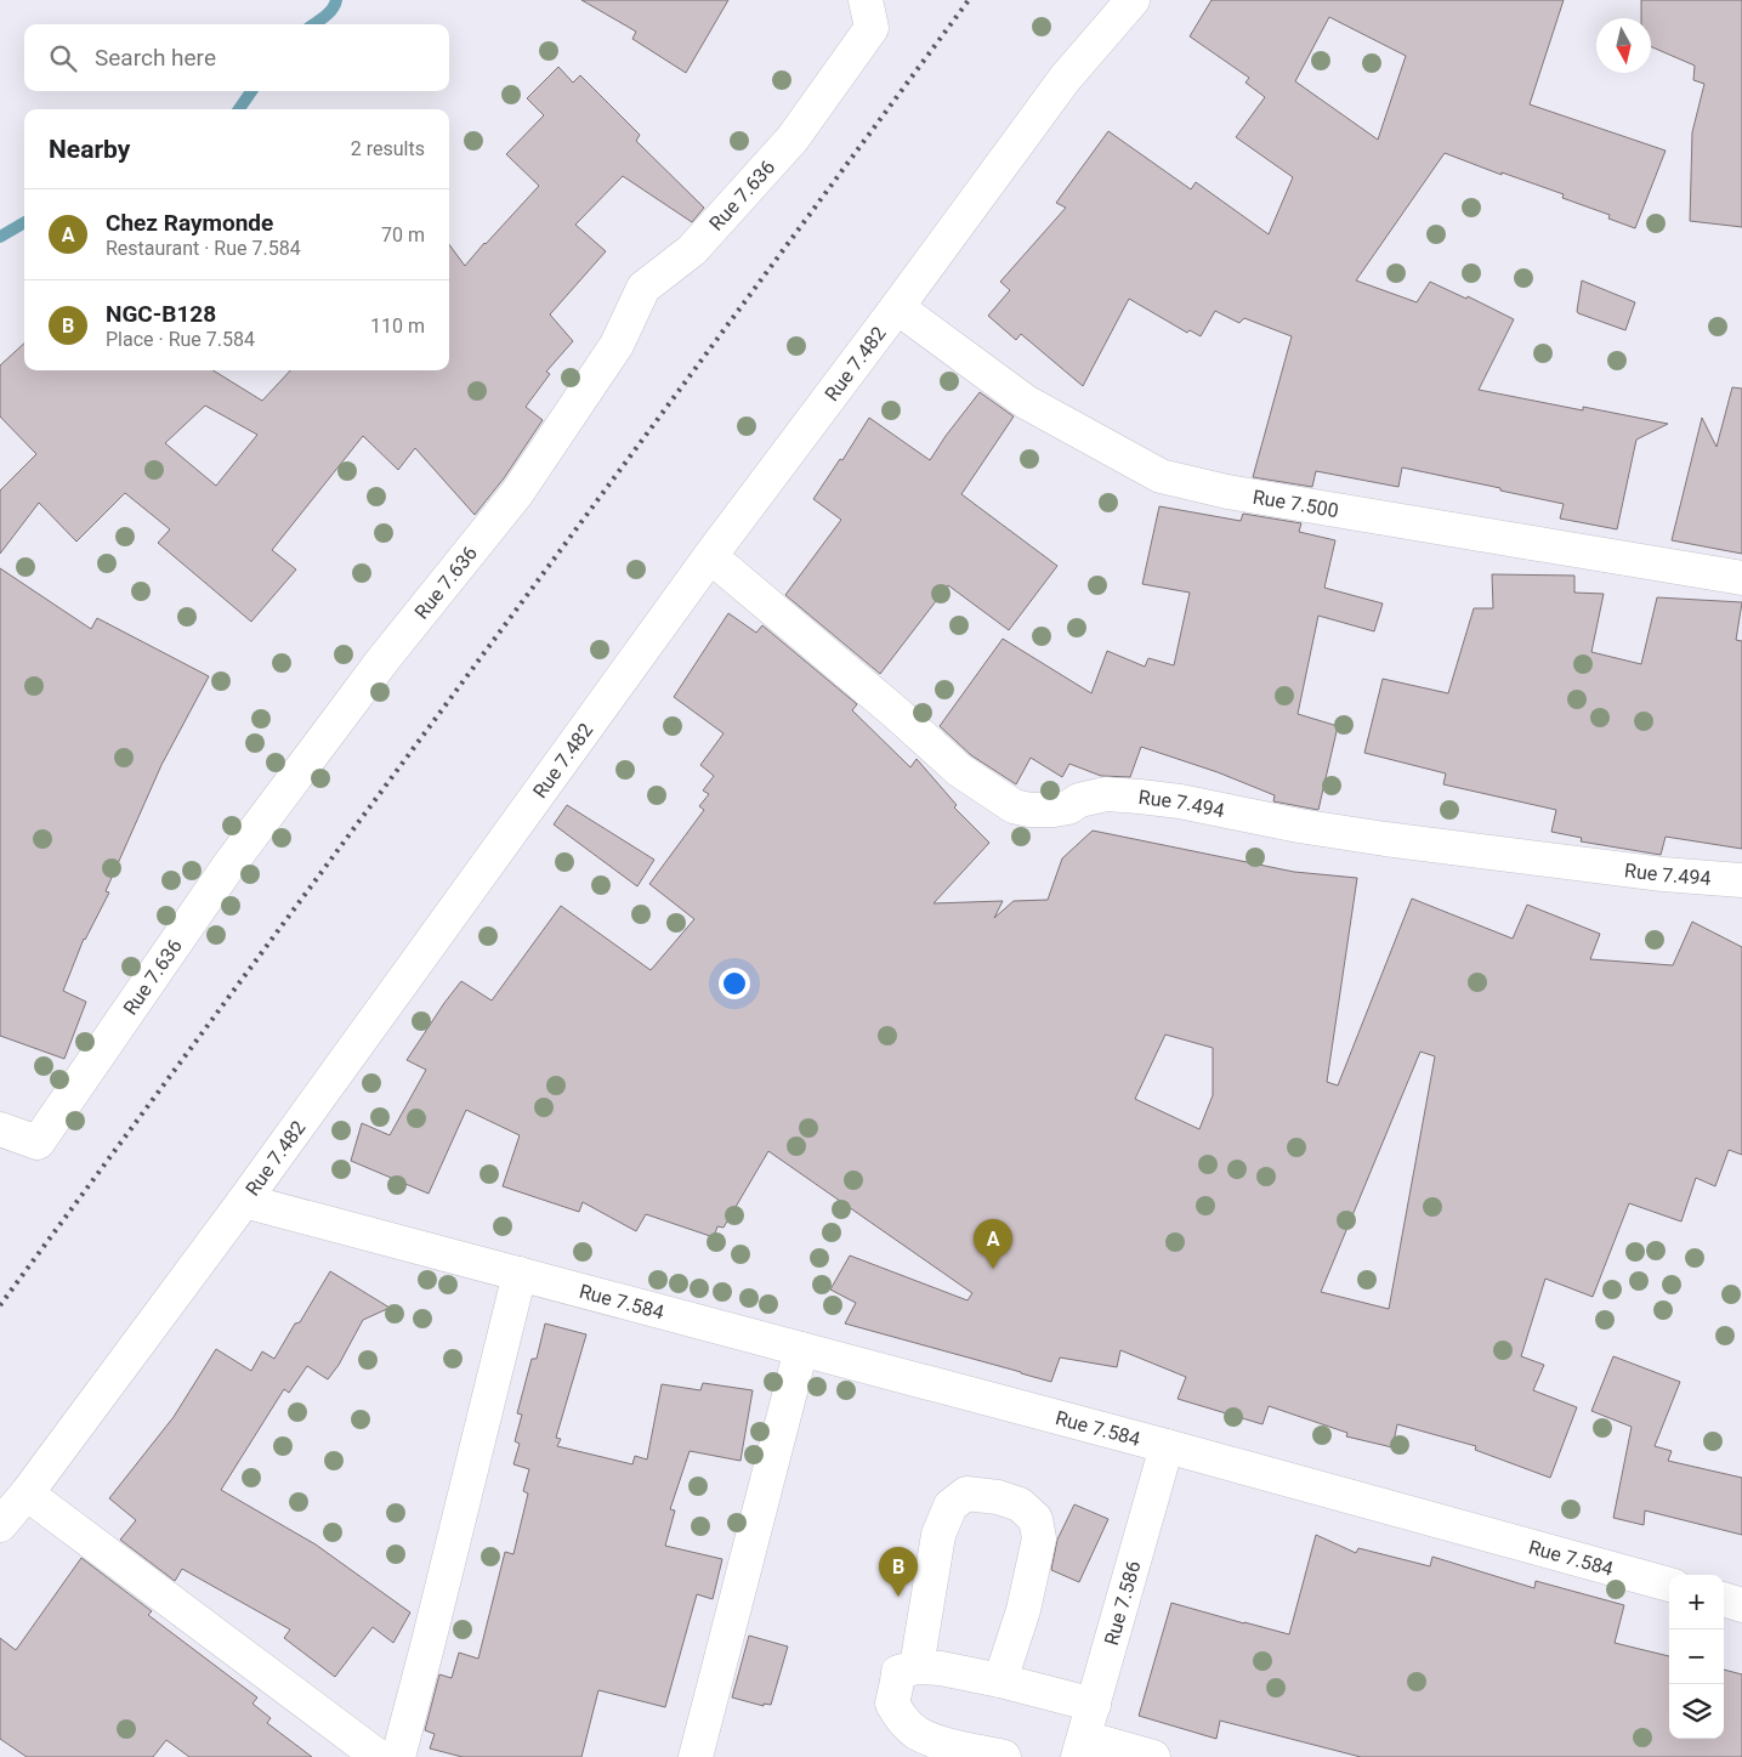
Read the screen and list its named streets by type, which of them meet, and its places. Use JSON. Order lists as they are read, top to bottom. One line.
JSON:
{"streets":{"street":["Rue 7.636","Rue 7.482","Rue 7.500","Rue 7.494","Rue 7.584","Rue 7.586"]},"crossings":[["Rue 7.482","Rue 7.500"],["Rue 7.482","Rue 7.494"],["Rue 7.482","Rue 7.584"],["Rue 7.584","Rue 7.586"]],"north":"bottom","page":{"search":"Search here","heading":["Nearby","2 results"],"list":[{"mark":"A","name":"Chez Raymonde","note":"Restaurant · Rue 7.584","value":"70 m"},{"mark":"B","name":"NGC-B128","note":"Place · Rue 7.584","value":"110 m"}],"pins":["A","B"],"map_buttons":["+","−"]}}
